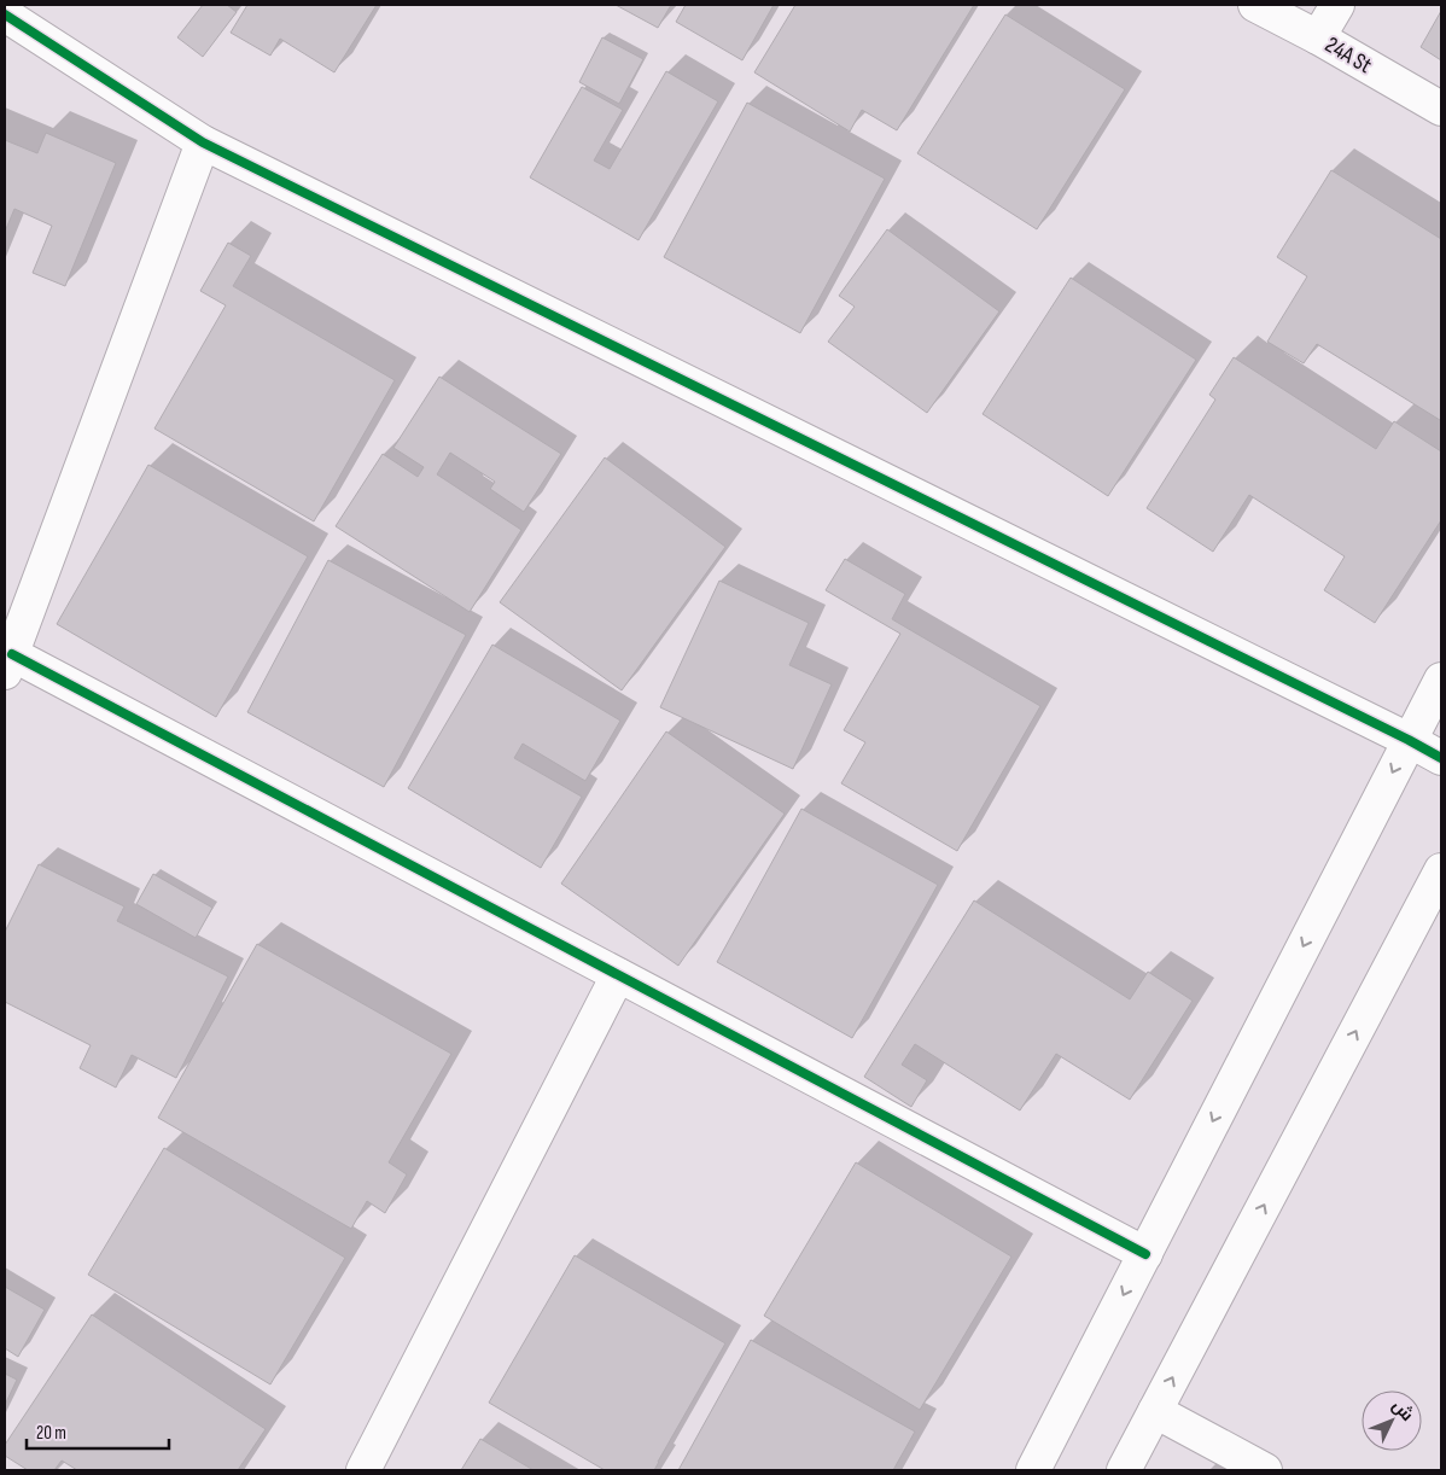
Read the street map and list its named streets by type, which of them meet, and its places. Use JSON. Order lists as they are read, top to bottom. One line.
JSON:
{"streets":{"street":["24A St"]},"scale_bar":"20 m","north":"top right"}
